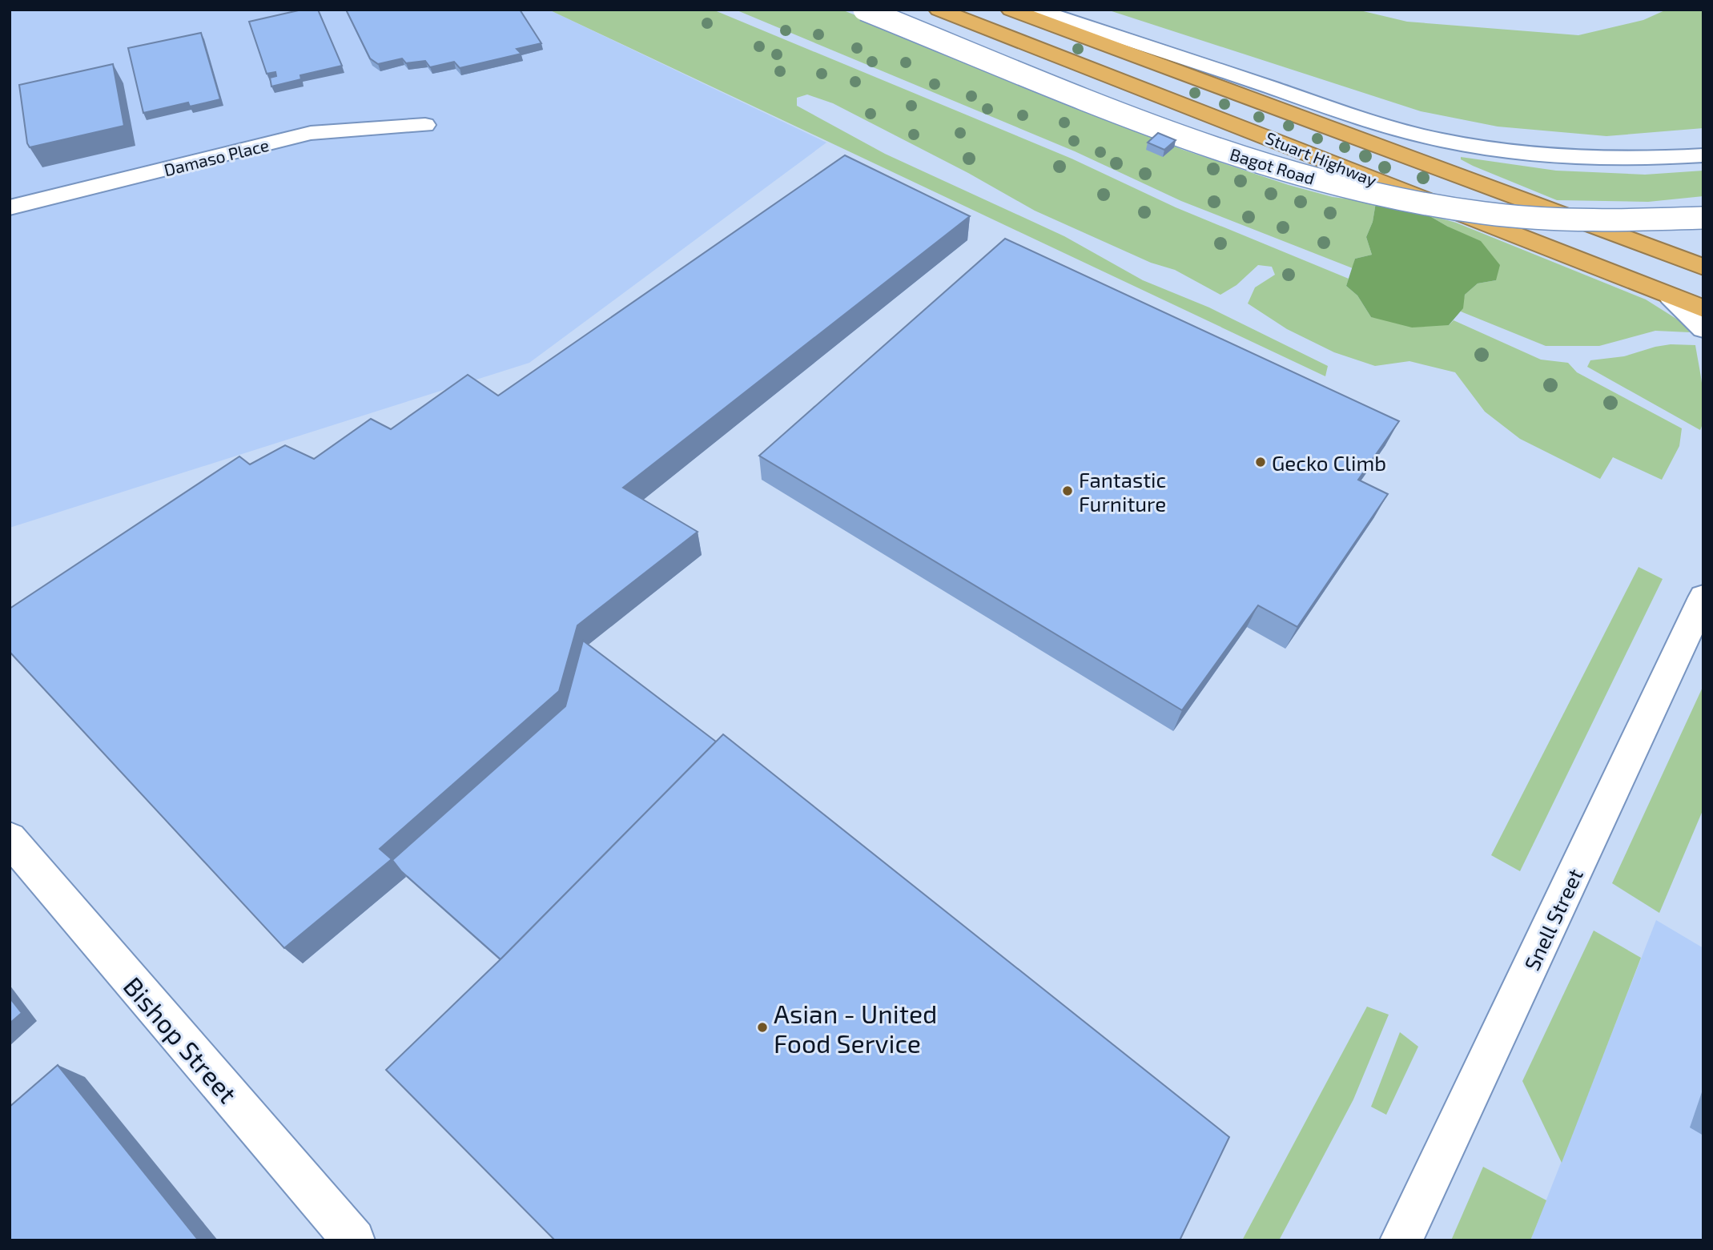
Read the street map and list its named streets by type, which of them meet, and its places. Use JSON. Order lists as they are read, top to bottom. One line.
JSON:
{"streets":{"highway":["Stuart Highway"],"main road":["Damaso Place","Bagot Road","Snell Street","Bishop Street"]},"places":["Gecko Climb","Fantastic Furniture","Asian - United Food Service"]}
